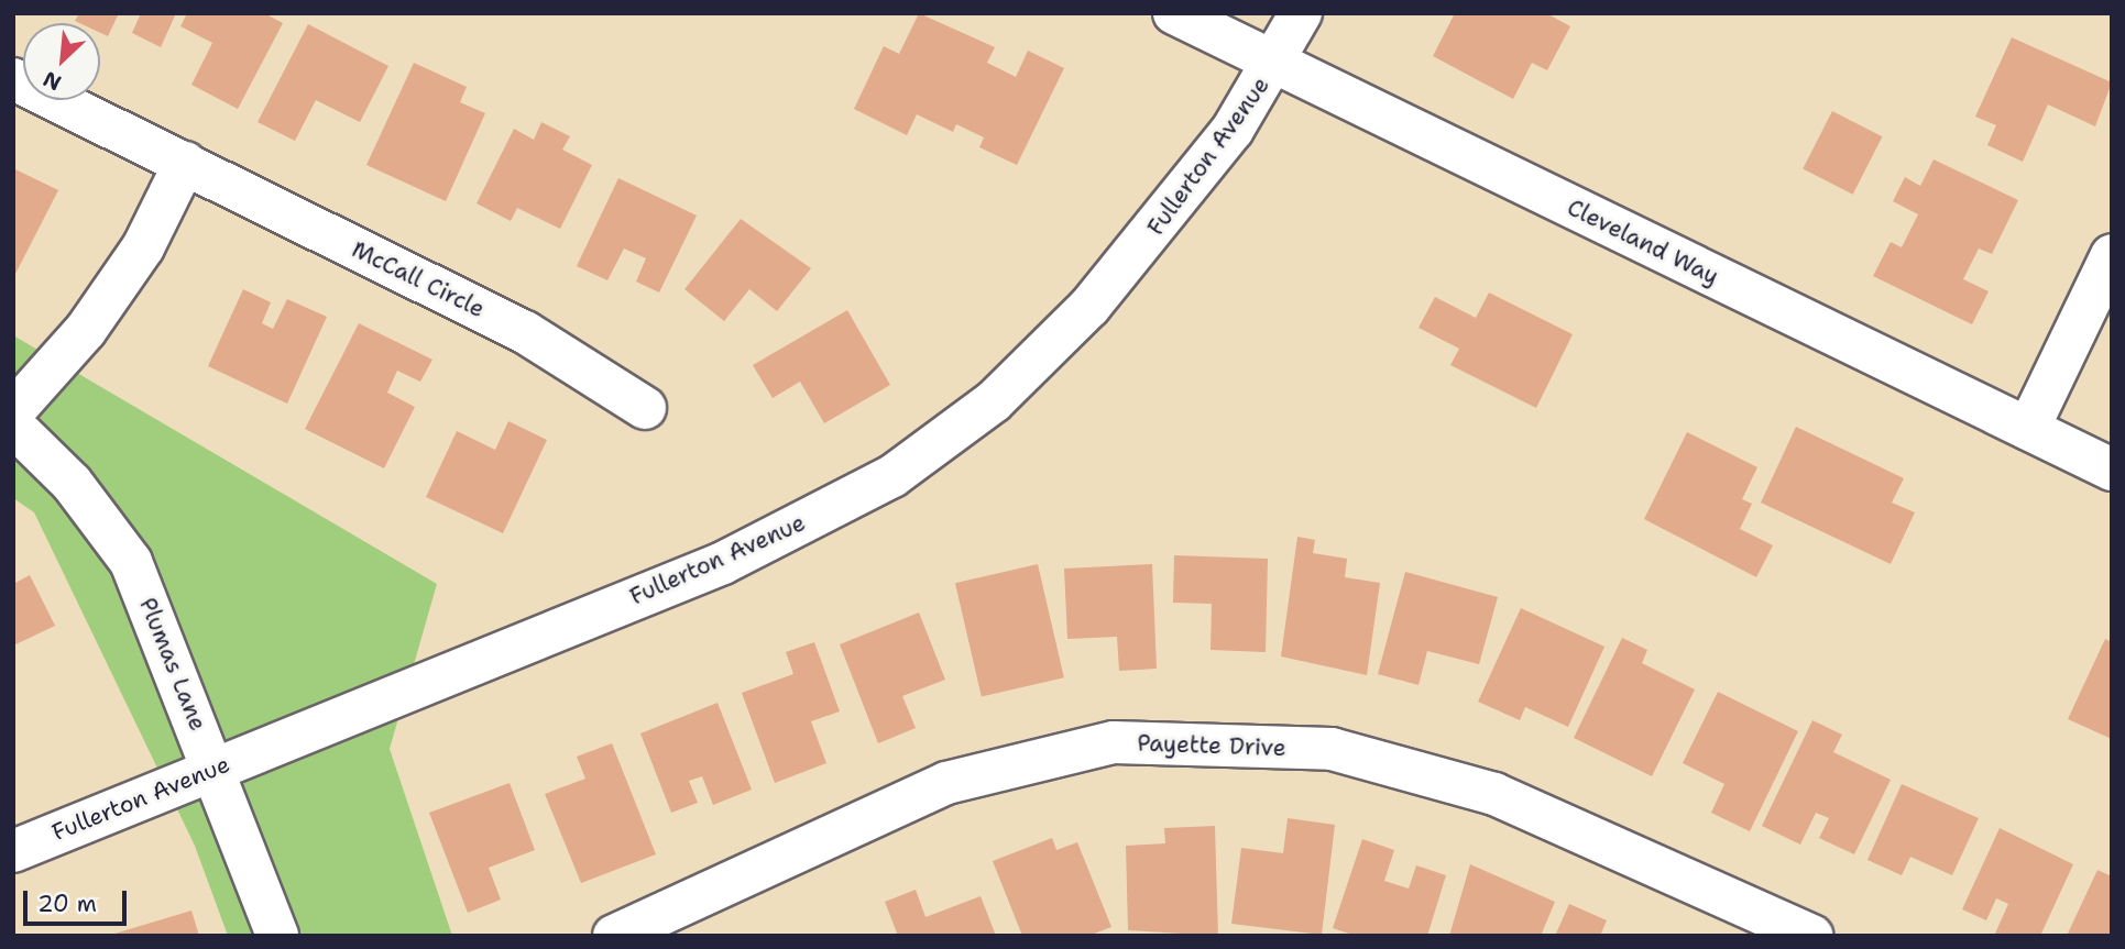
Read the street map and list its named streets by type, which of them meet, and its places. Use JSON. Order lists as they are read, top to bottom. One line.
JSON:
{"streets":{"street":["Fullerton Avenue","Cleveland Way","McCall Circle","Plumas Lane","Payette Drive"]},"crossings":[["Fullerton Avenue","Cleveland Way"],["Fullerton Avenue","Plumas Lane"]],"scale_bar":"20 m","north":"bottom left"}
